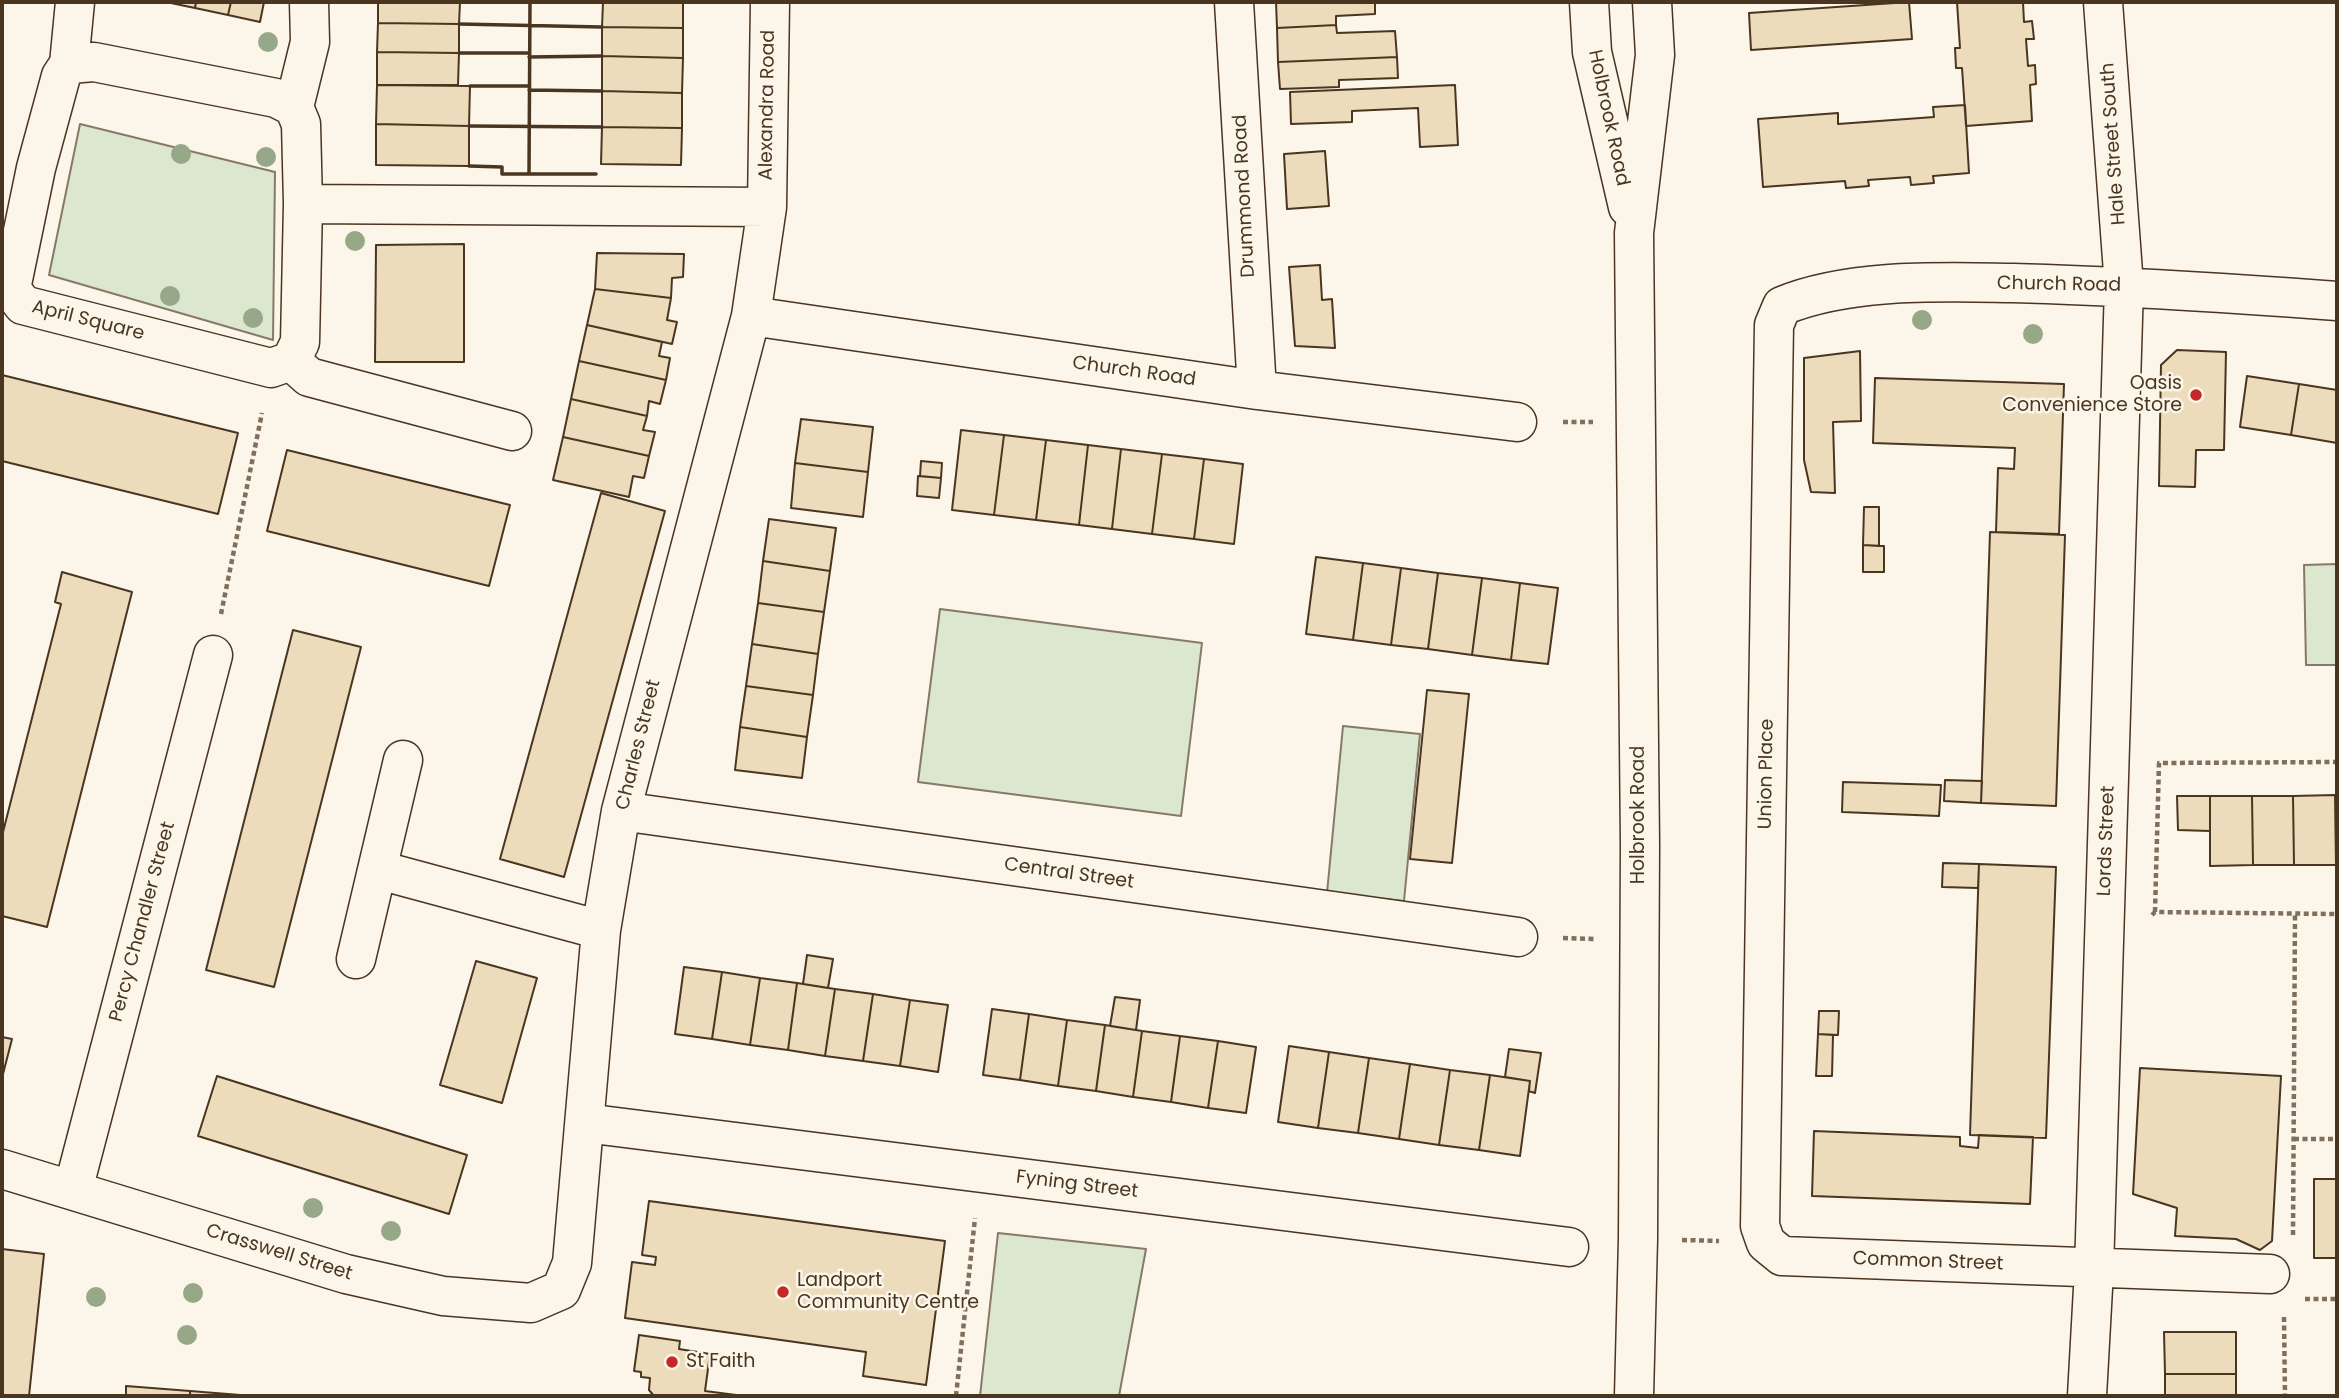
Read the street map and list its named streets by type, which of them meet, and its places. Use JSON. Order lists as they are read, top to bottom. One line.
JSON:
{"streets":{"street":["Alexandra Road","Holbrook Road","Hale Street South","Drummond Road","Church Road","April Square","Charles Street","Union Place","Lords Street","Central Street","Percy Chandler Street","Fyning Street","Crasswell Street","Common Street"]},"crossings":[["Alexandra Road","Charles Street"],["Hale Street South","Church Road"],["Hale Street South","Lords Street"],["Drummond Road","Church Road"],["Church Road","Charles Street"],["Church Road","Union Place"],["Church Road","Lords Street"],["Charles Street","Central Street"],["Charles Street","Fyning Street"],["Charles Street","Crasswell Street"],["Union Place","Common Street"],["Lords Street","Common Street"],["Percy Chandler Street","Crasswell Street"]],"places":["Oasis Convenience Store","Landport Community Centre","St Faith"]}
